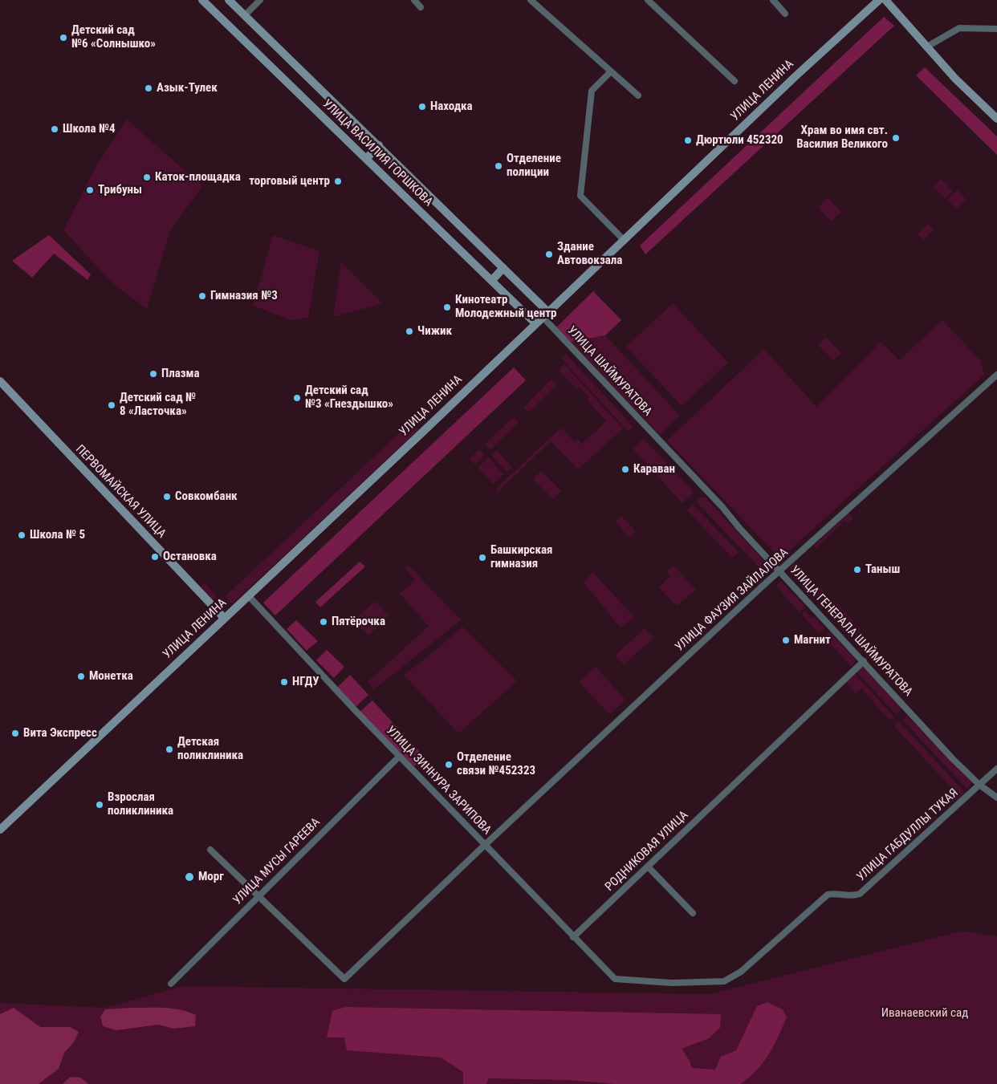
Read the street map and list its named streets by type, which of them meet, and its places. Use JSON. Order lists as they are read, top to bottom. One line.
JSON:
{"streets":{"main road":["УЛИЦА ЛЕНИНА","УЛИЦА ВАСИЛИЯ ГОРШКОВА","ПЕРВОМАЙСКАЯ УЛИЦА"],"street":["УЛИЦА ШАЙМУРАТОВА","УЛИЦА ФАУЗИЯ ЗАЙЛАЛОВА","УЛИЦА ГЕНЕРАЛА ШАЙМУРАТОВА","УЛИЦА ЗИННУРА ЗАРИПОВА","УЛИЦА ГАБДУЛЛЫ ТУКАЯ","РОДНИКОВАЯ УЛИЦА","УЛИЦА МУСЫ ГАРЕЕВА"]},"crossings":[["УЛИЦА ЛЕНИНА","УЛИЦА ВАСИЛИЯ ГОРШКОВА"],["УЛИЦА ЛЕНИНА","УЛИЦА ШАЙМУРАТОВА"],["УЛИЦА ЛЕНИНА","ПЕРВОМАЙСКАЯ УЛИЦА"],["УЛИЦА ЛЕНИНА","УЛИЦА ЗИННУРА ЗАРИПОВА"],["УЛИЦА ВАСИЛИЯ ГОРШКОВА","УЛИЦА ШАЙМУРАТОВА"],["УЛИЦА ШАЙМУРАТОВА","УЛИЦА ГЕНЕРАЛА ШАЙМУРАТОВА"],["УЛИЦА ФАУЗИЯ ЗАЙЛАЛОВА","УЛИЦА ГЕНЕРАЛА ШАЙМУРАТОВА"],["УЛИЦА ФАУЗИЯ ЗАЙЛАЛОВА","УЛИЦА ЗИННУРА ЗАРИПОВА"],["УЛИЦА ФАУЗИЯ ЗАЙЛАЛОВА","УЛИЦА МУСЫ ГАРЕЕВА"],["УЛИЦА ГЕНЕРАЛА ШАЙМУРАТОВА","УЛИЦА ГАБДУЛЛЫ ТУКАЯ"],["УЛИЦА ГЕНЕРАЛА ШАЙМУРАТОВА","РОДНИКОВАЯ УЛИЦА"],["УЛИЦА ЗИННУРА ЗАРИПОВА","УЛИЦА ГАБДУЛЛЫ ТУКАЯ"],["УЛИЦА ЗИННУРА ЗАРИПОВА","РОДНИКОВАЯ УЛИЦА"],["УЛИЦА ЗИННУРА ЗАРИПОВА","УЛИЦА МУСЫ ГАРЕЕВА"]],"parks":["Иванаевский сад"],"places":["Детский сад №6 «Солнышко»","Азык-Тулек","Находка","Школа №4","Храм во имя свт. Василия Великого","Дюртюли 452320","Отделение полиции","Каток-площадка","торговый центр","Трибуны","Здание Автовокзала","Гимназия №3","Кинотеатр Молодежный центр","Чижик","Плазма","Детский сад №3 «Гнездышко»","Детский сад № 8 «Ласточка»","Караван","Совкомбанк","Школа № 5","Остановка","Башкирская гимназия","Таныш","Пятёрочка","Магнит","Монетка","НГДУ","Вита Экспресс","Детская поликлиника","Отделение связи №452323","Взрослая поликлиника","Морг"]}
